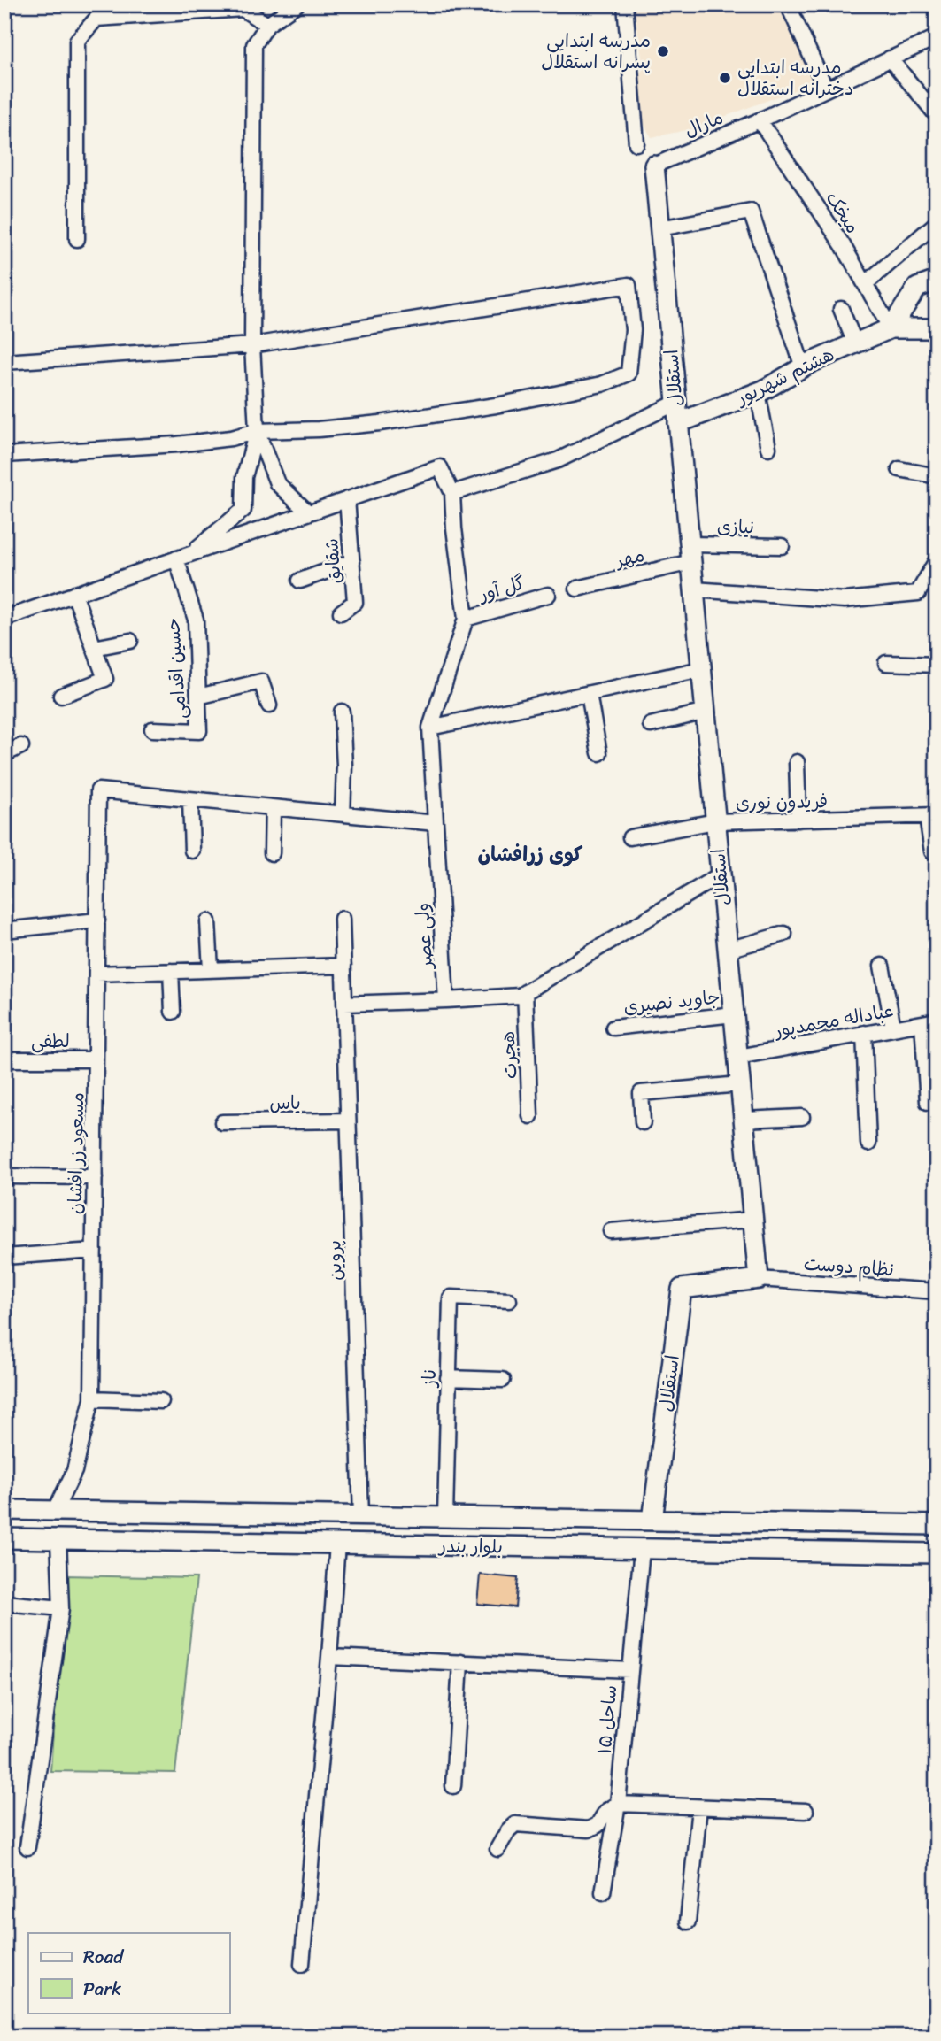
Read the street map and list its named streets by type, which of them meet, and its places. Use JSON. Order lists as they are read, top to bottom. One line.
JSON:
{"streets":{"main road":["هشتم شهریور","استقلال","بلوار بندر"],"street":["مارال","میخک","نیازی","مهر","شقایق","گل آور","حسین اقدامی","فریدون نوری","ولی عصر","جاوید نصیری","عباداله محمدپور","لطفی","هجرت","یاس","مسعود زر افشان","پروین","نظام دوست","ناز","ساحل ۱۵"]},"crossings":[["مارال","میخک"],["مارال","استقلال"],["میخک","هشتم شهریور"],["هشتم شهریور","استقلال"],["استقلال","نیازی"],["استقلال","مهر"],["استقلال","فریدون نوری"],["استقلال","جاوید نصیری"],["استقلال","عباداله محمدپور"],["استقلال","نظام دوست"],["استقلال","بلوار بندر"],["نیازی","مهر"],["لطفی","مسعود زر افشان"],["یاس","پروین"],["مسعود زر افشان","بلوار بندر"],["پروین","بلوار بندر"],["ناز","بلوار بندر"],["بلوار بندر","ساحل ۱۵"]],"districts":["کوی زرافشان"],"places":["مدرسه ابتدایی پسرانه استقلال","مدرسه ابتدایی دخترانه استقلال"],"legend":["Road","Park"]}
